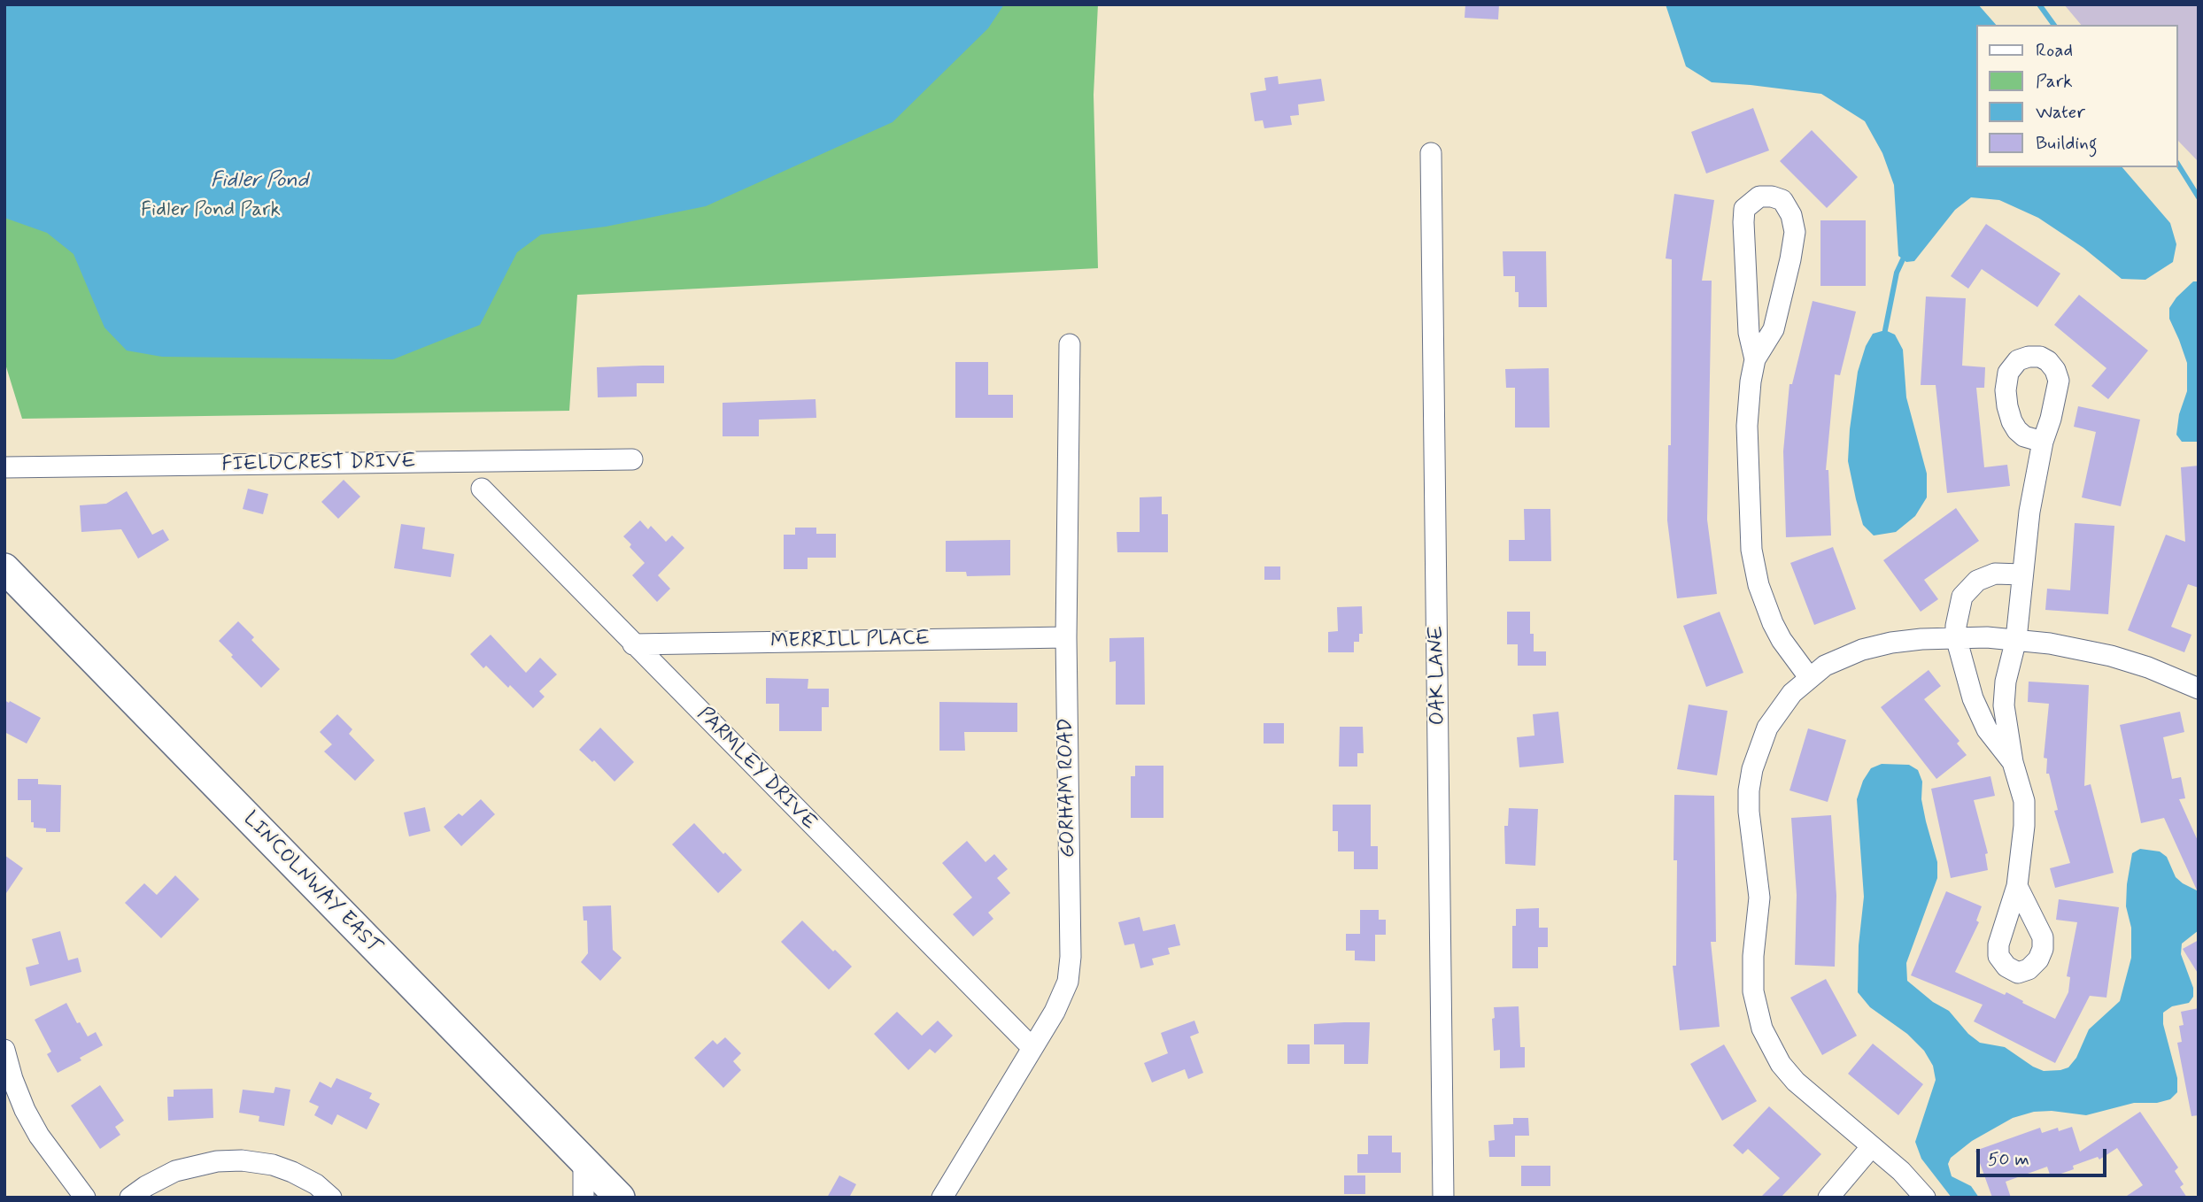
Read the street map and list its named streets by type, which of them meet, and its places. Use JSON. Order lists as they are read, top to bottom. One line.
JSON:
{"streets":{"highway":["LINCOLNWAY EAST"],"street":["FIELDCREST DRIVE","MERRILL PLACE","OAK LANE","PARMLEY DRIVE","GORHAM ROAD"]},"crossings":[["MERRILL PLACE","PARMLEY DRIVE"],["MERRILL PLACE","GORHAM ROAD"],["PARMLEY DRIVE","GORHAM ROAD"]],"water":["Fidler Pond"],"parks":["Fidler Pond Park"],"legend":["Road","Park","Water","Building"],"scale_bar":"50 m"}
